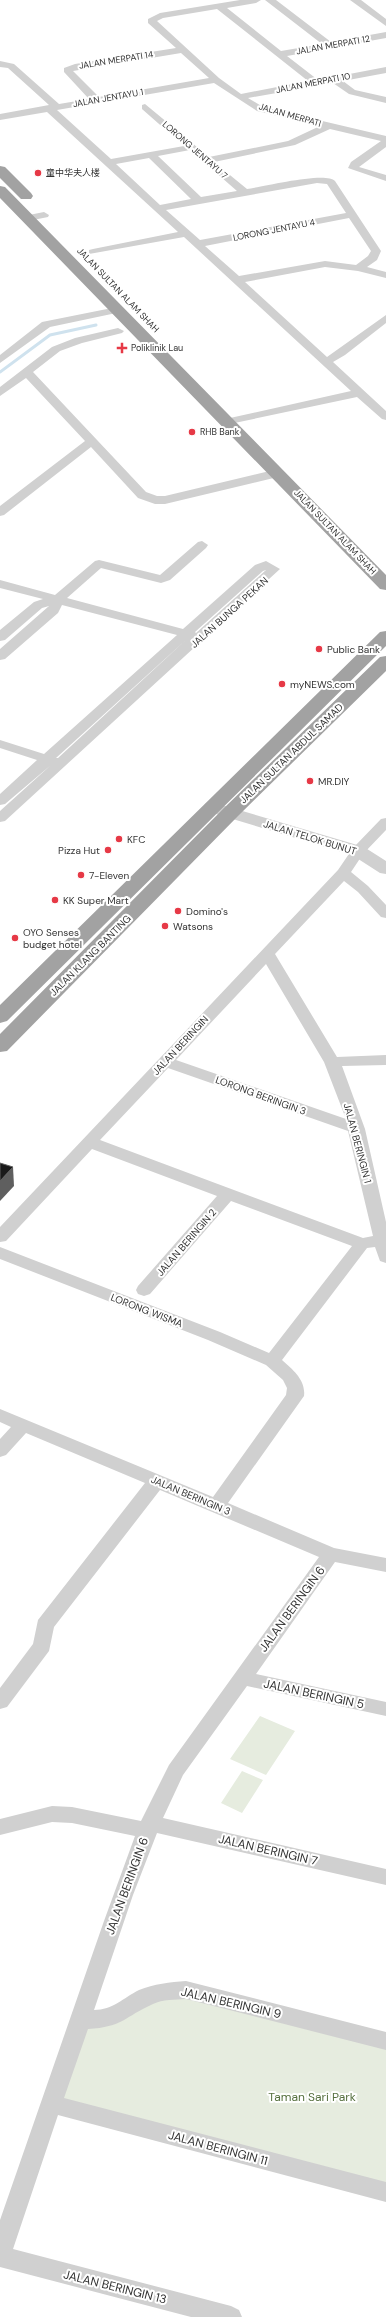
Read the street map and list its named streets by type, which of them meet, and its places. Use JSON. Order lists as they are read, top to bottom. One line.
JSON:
{"streets":{"highway":["JALAN SULTAN ALAM SHAH","JALAN SULTAN ABDUL SAMAD","JALAN KLANG BANTING"],"street":["JALAN MERPATI 12","JALAN MERPATI 14","JALAN MERPATI 10","JALAN JENTAYU 1","JALAN MERPATI","LORONG JENTAYU 7","LORONG JENTAYU 4","JALAN BUNGA PEKAN","JALAN TELOK BUNUT","JALAN BERINGIN","LORONG BERINGIN 3","JALAN BERINGIN 1","JALAN BERINGIN 2","LORONG WISMA","JALAN BERINGIN 3","JALAN BERINGIN 6","JALAN BERINGIN 5","JALAN BERINGIN 7","JALAN BERINGIN 9","JALAN BERINGIN 11","JALAN BERINGIN 13"]},"crossings":[["JALAN MERPATI 14","JALAN JENTAYU 1"],["JALAN MERPATI 14","JALAN MERPATI"],["JALAN MERPATI 10","JALAN MERPATI"],["JALAN JENTAYU 1","JALAN MERPATI"],["JALAN SULTAN ABDUL SAMAD","JALAN TELOK BUNUT"],["JALAN SULTAN ABDUL SAMAD","JALAN KLANG BANTING"],["JALAN TELOK BUNUT","JALAN KLANG BANTING"],["JALAN TELOK BUNUT","JALAN BERINGIN"],["JALAN BERINGIN","LORONG BERINGIN 3"],["JALAN BERINGIN","JALAN BERINGIN 1"],["LORONG BERINGIN 3","JALAN BERINGIN 1"],["LORONG WISMA","JALAN BERINGIN 3"],["JALAN BERINGIN 3","JALAN BERINGIN 6"],["JALAN BERINGIN 6","JALAN BERINGIN 5"],["JALAN BERINGIN 6","JALAN BERINGIN 7"],["JALAN BERINGIN 6","JALAN BERINGIN 9"],["JALAN BERINGIN 6","JALAN BERINGIN 11"],["JALAN BERINGIN 6","JALAN BERINGIN 13"]],"parks":["Taman Sari Park"],"places":{"other":["童中华夫人楼","RHB Bank","Public Bank","myNEWS.com","MR.DIY","KFC","Pizza Hut","7-Eleven","KK Super Mart","Domino's","Watsons","OYO Senses budget hotel"],"health":["Poliklinik Lau"]}}
